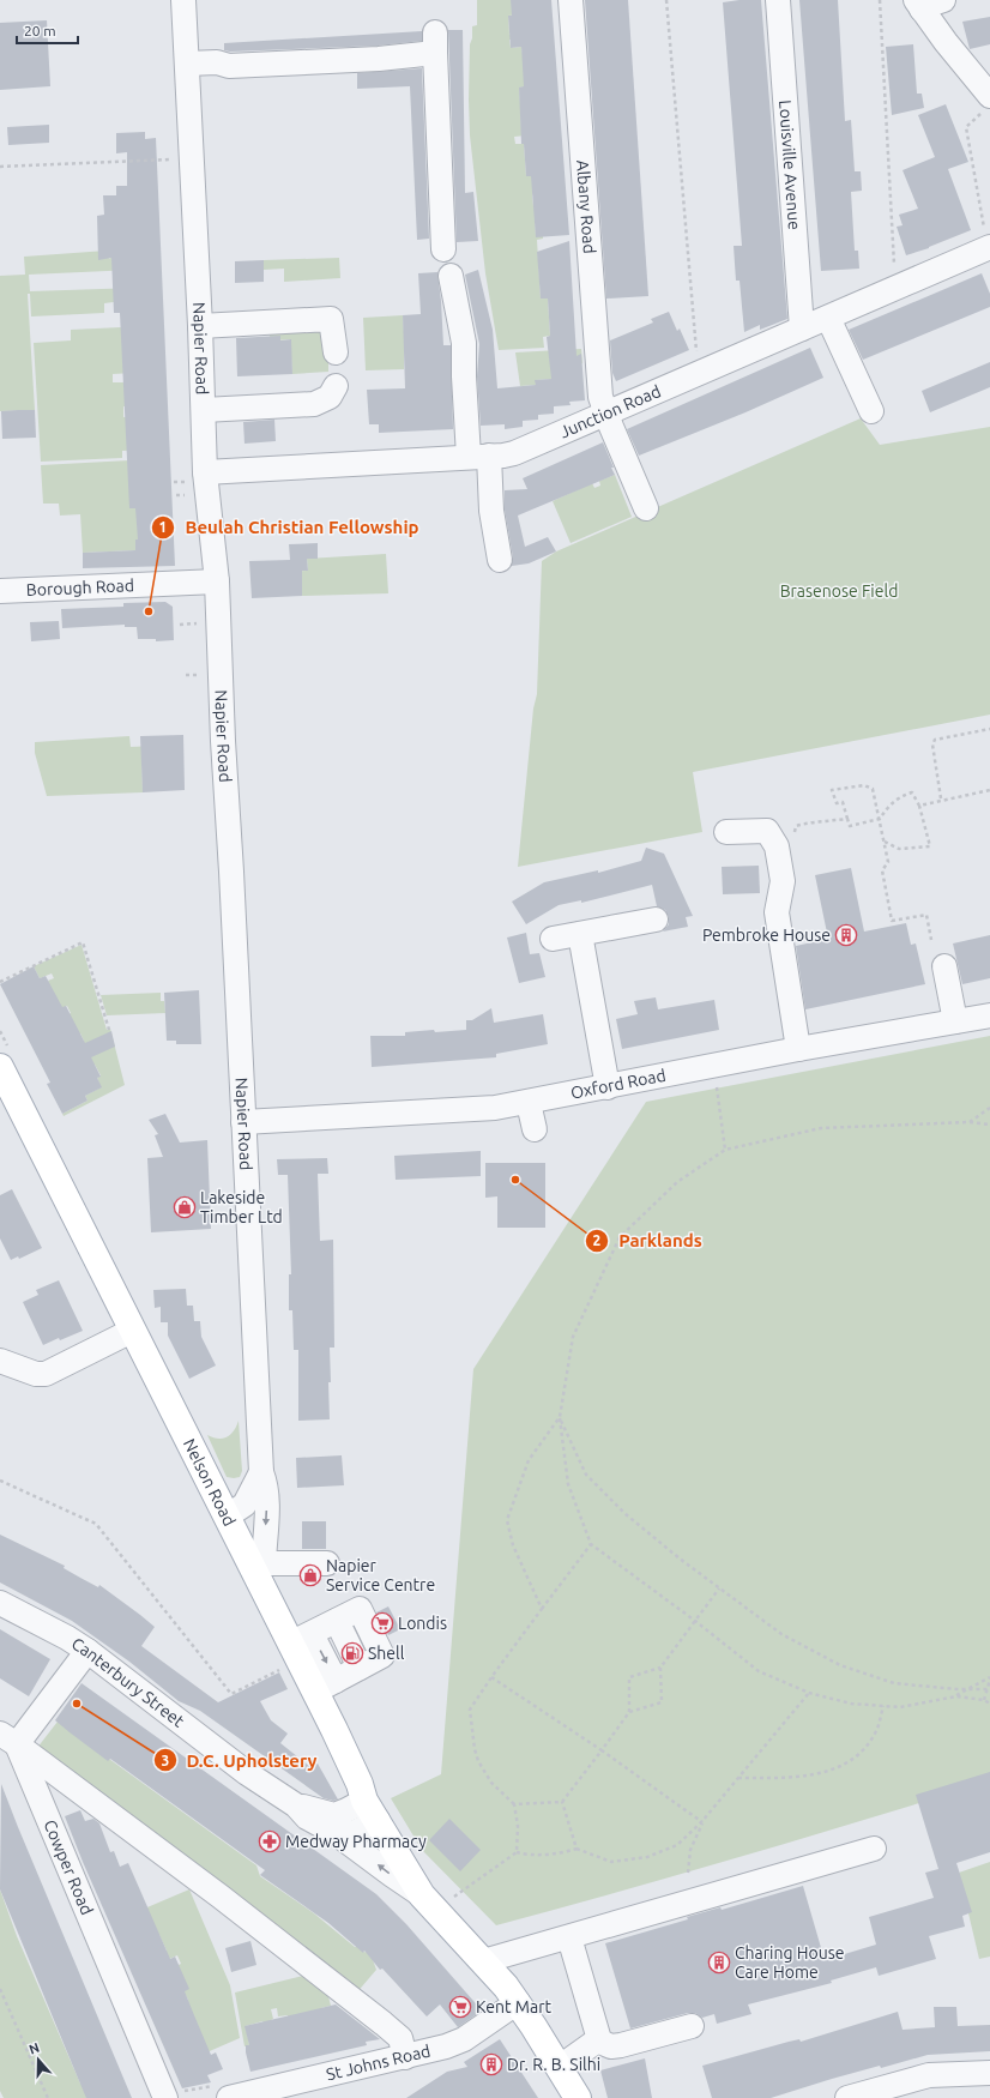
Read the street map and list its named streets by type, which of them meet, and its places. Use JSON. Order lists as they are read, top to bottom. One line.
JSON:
{"streets":{"main road":["Nelson Road","Canterbury Street"],"street":["Louisville Avenue","Albany Road","Napier Road","Junction Road","Borough Road","Oxford Road","Cowper Road","St Johns Road"]},"crossings":[["Louisville Avenue","Junction Road"],["Albany Road","Junction Road"],["Napier Road","Junction Road"],["Napier Road","Borough Road"],["Napier Road","Oxford Road"],["Napier Road","Nelson Road"],["Nelson Road","Canterbury Street"],["Canterbury Street","St Johns Road"]],"parks":["Brasenose Field"],"places":{"other":["Beulah Christian Fellowship","Parklands","D.C. Upholstery"],"building":["Pembroke House","Charing House Care Home","Dr. R. B. Silhi"],"shop":["Lakeside Timber Ltd","Napier Service Centre"],"supermarket":["Londis","Kent Mart"],"fuel station":["Shell"],"pharmacy":["Medway Pharmacy"]},"scale_bar":"20 m","north":"top"}
